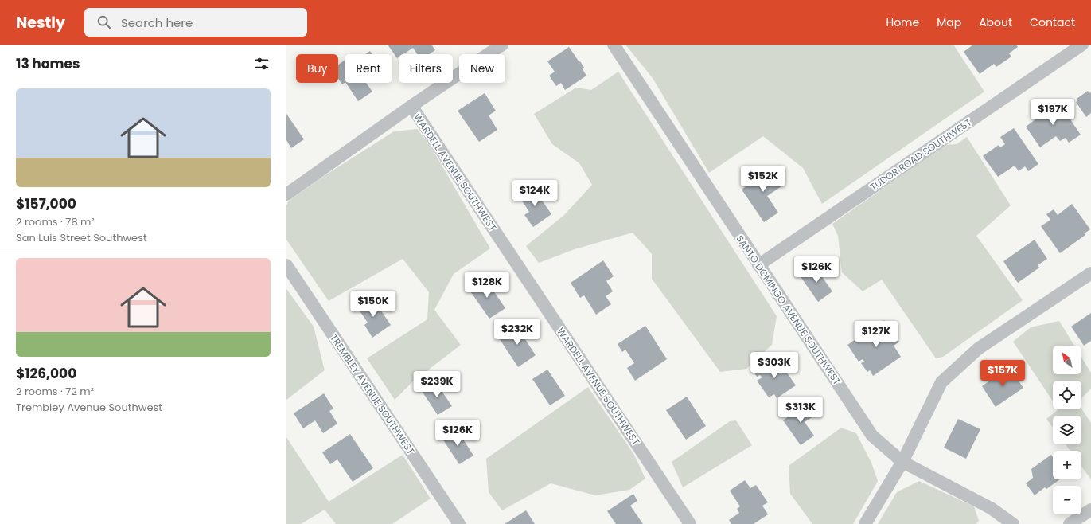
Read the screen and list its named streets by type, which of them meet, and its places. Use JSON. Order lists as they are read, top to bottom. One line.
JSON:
{"streets":{"street":["TUDOR ROAD SOUTHWEST","WARDELL AVENUE SOUTHWEST","SANTO DOMINGO AVENUE SOUTHWEST","TREMBLEY AVENUE SOUTHWEST"]},"crossings":[["TUDOR ROAD SOUTHWEST","SANTO DOMINGO AVENUE SOUTHWEST"]],"north":"top left","page":{"header":"Nestly","search":"Search here","nav":["Home","Map","About","Contact"],"heading":"13 homes","chip":["Buy","Rent","Filters","New"],"list":[{"name":"$157,000","note":"2 rooms · 78 m² · San Luis Street Southwest"},{"name":"$126,000","note":"2 rooms · 72 m² · Trembley Avenue Southwest"}],"price":["$197K","$152K","$124K","$126K","$128K","$150K","$232K","$127K","$303K","$157K","$239K","$313K","$126K"],"map_buttons":["+","−"]}}
